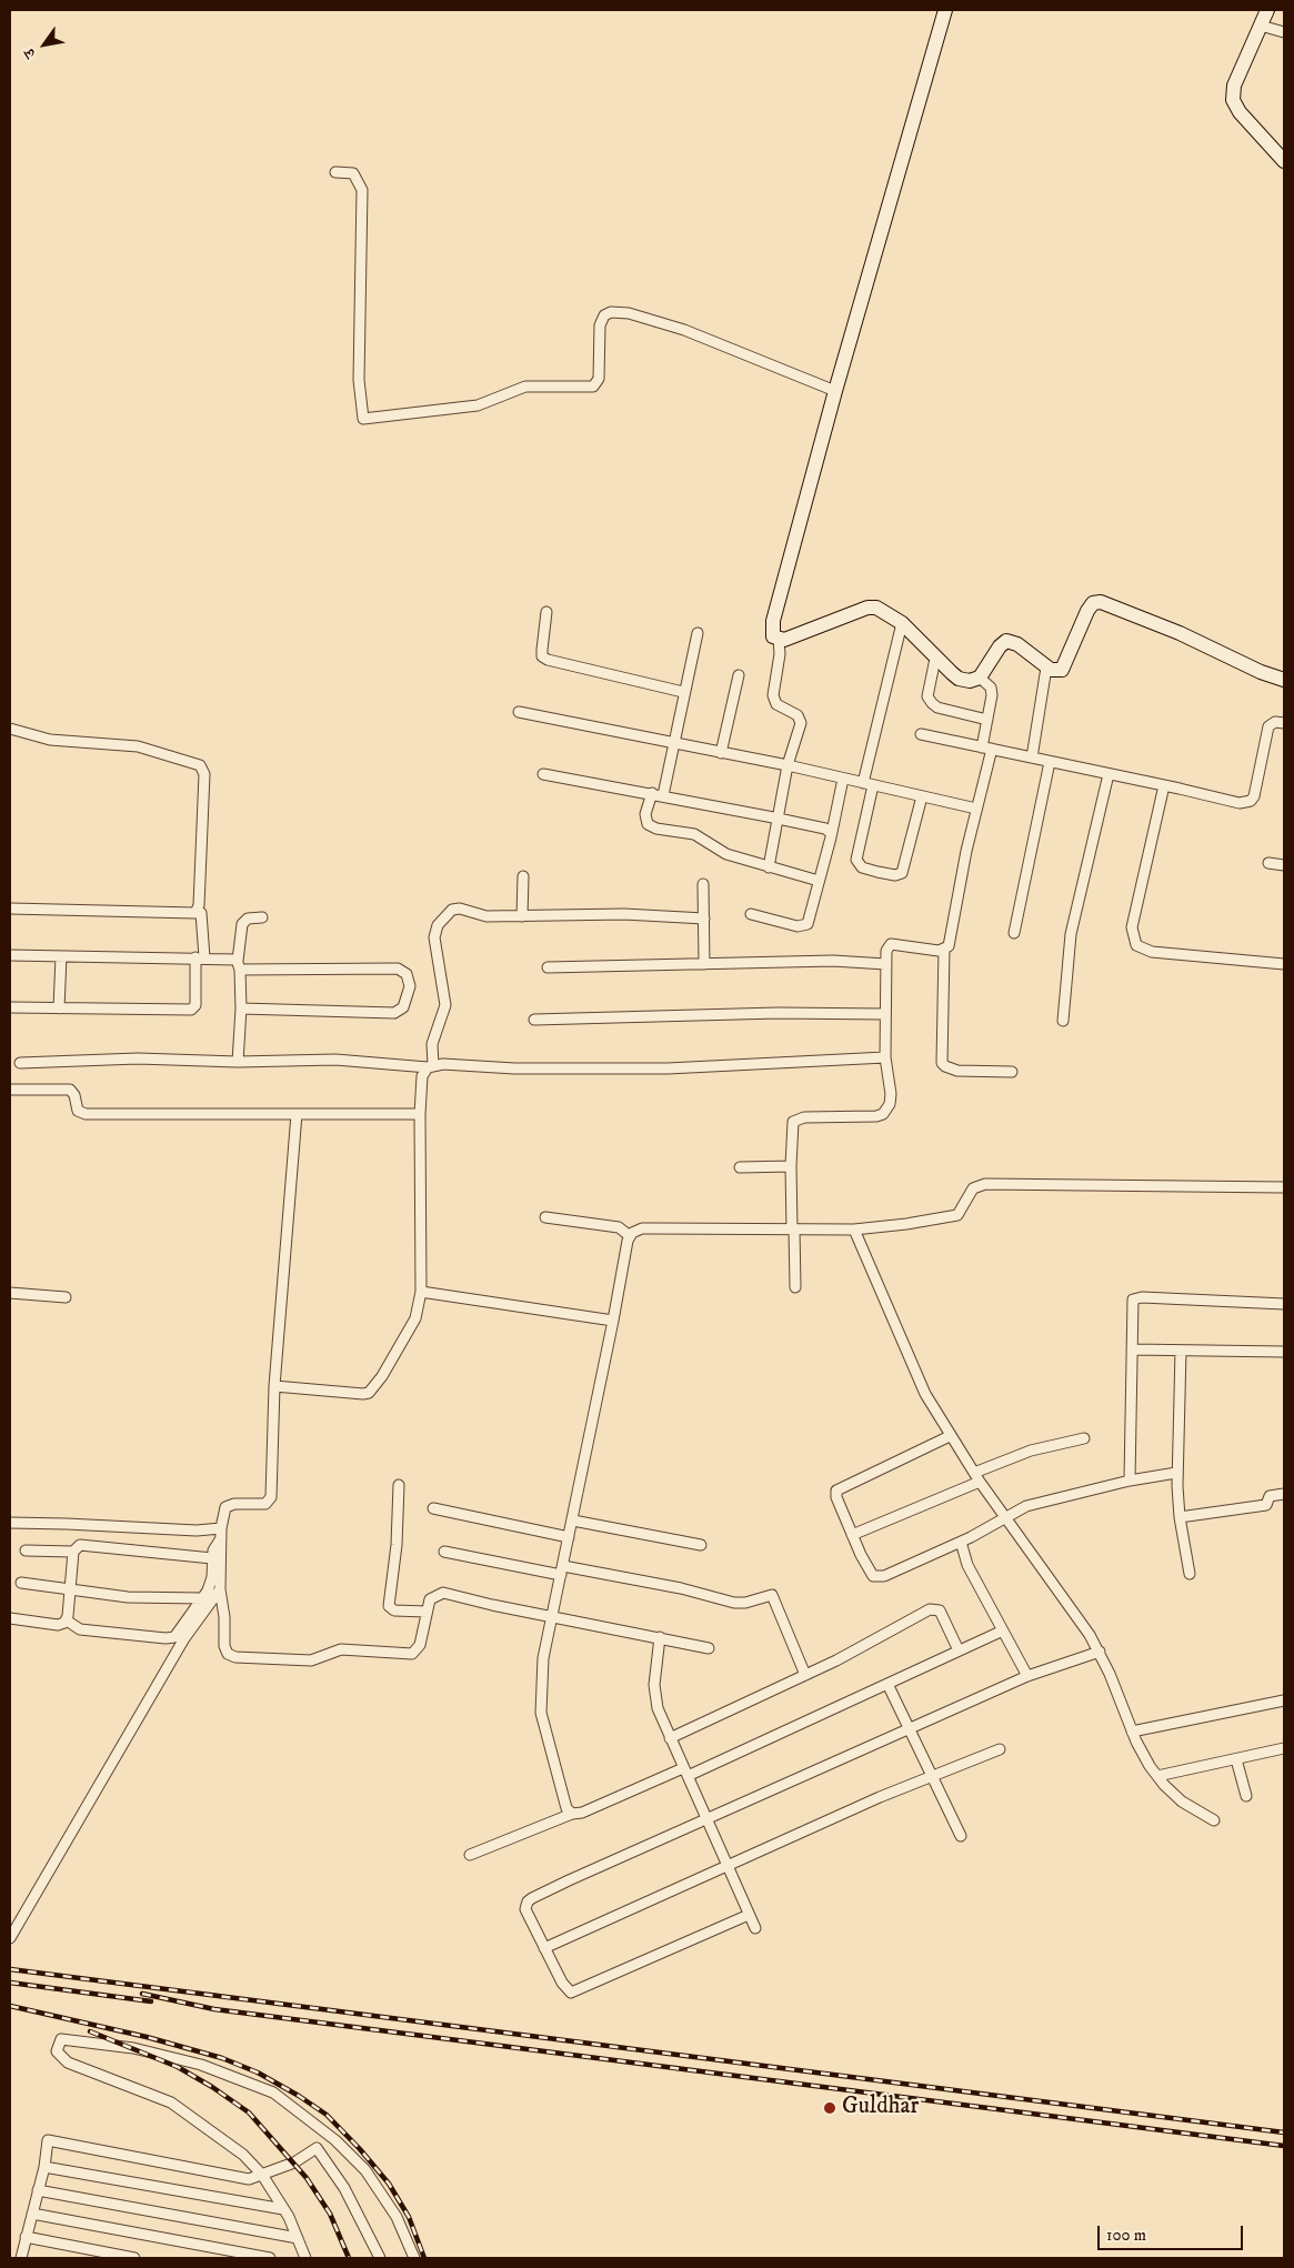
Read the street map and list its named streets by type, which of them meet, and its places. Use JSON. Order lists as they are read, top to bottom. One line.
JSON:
{"places":["Guldhar"],"scale_bar":"100 m","north":"bottom left"}
